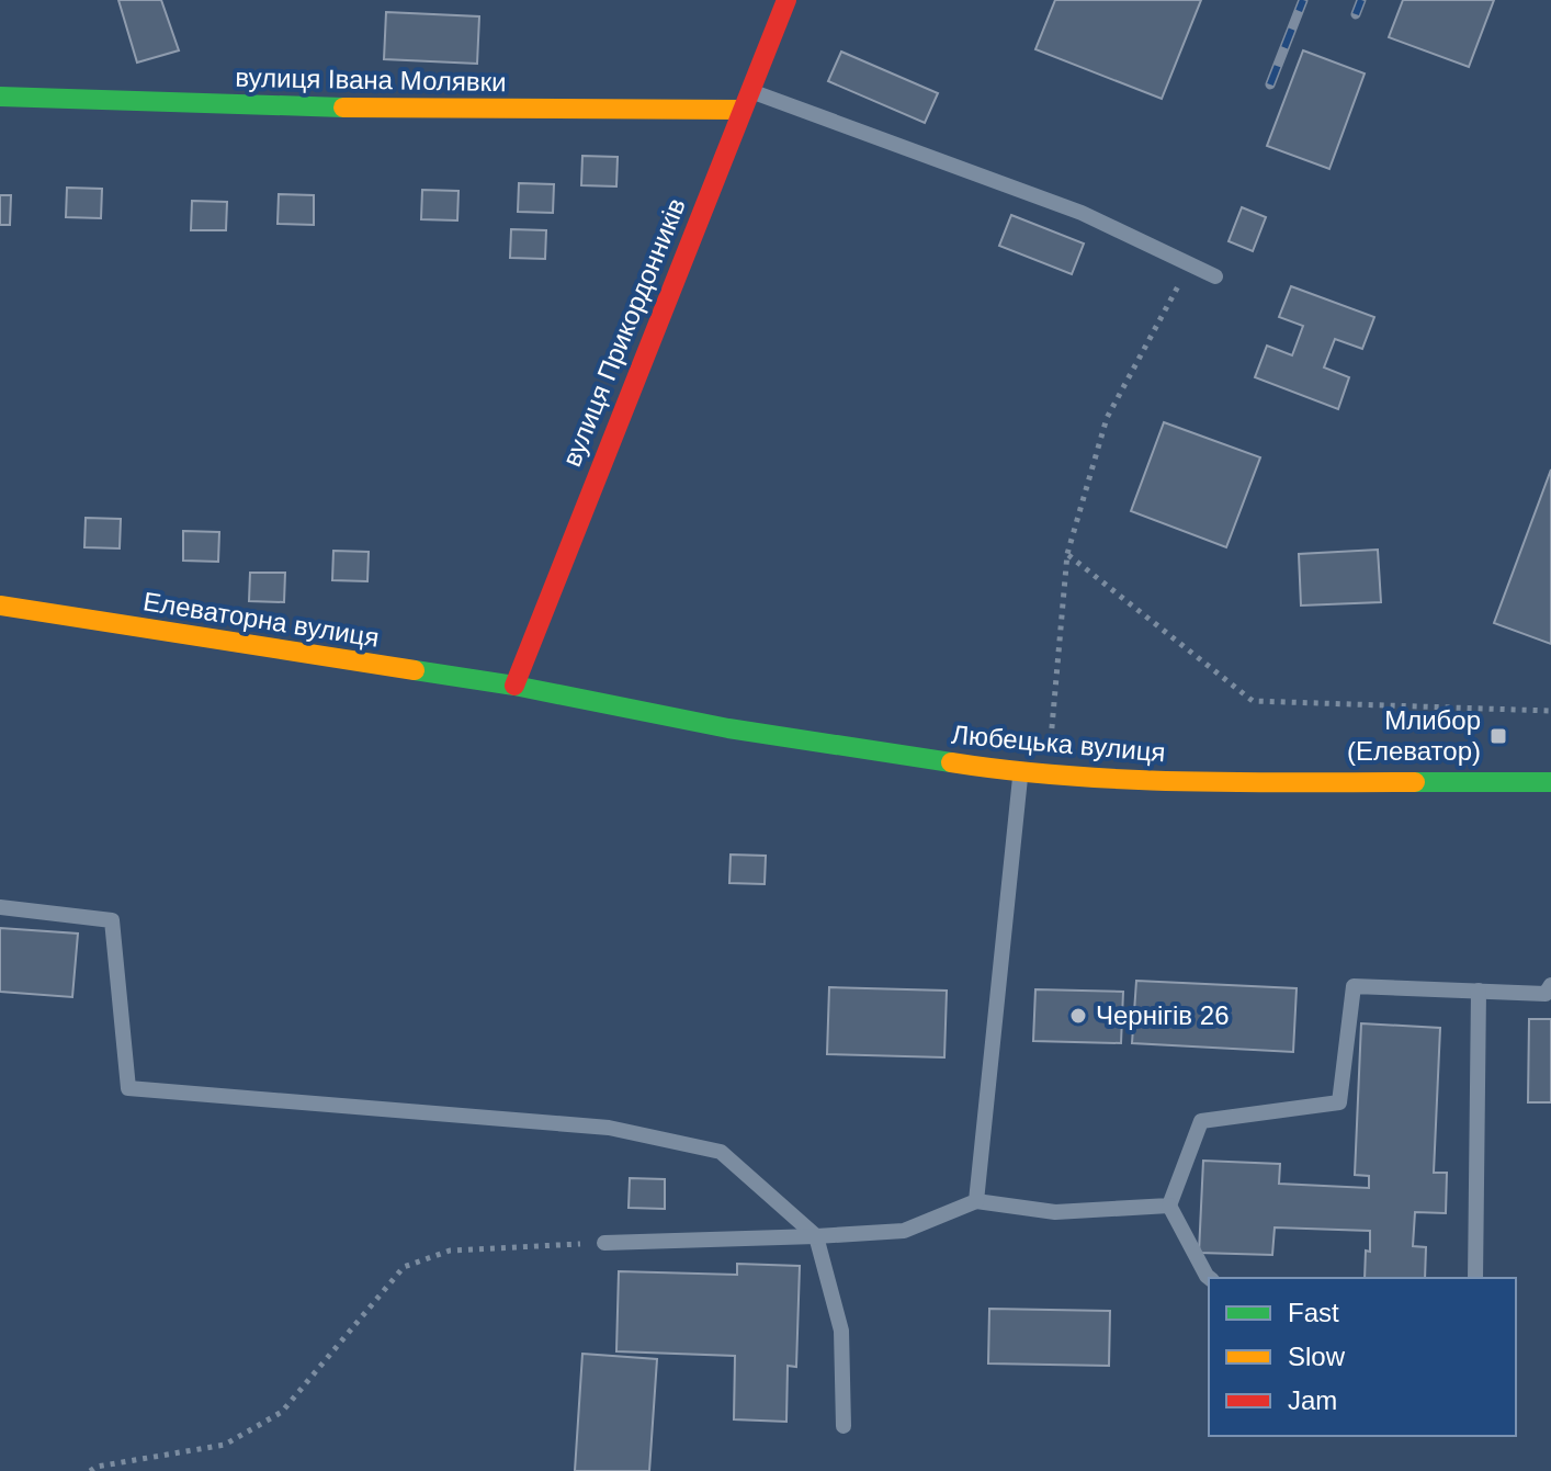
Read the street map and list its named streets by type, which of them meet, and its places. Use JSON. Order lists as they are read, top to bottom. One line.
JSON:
{"streets":{"main road":["вулиця Івана Молявки","вулиця Прикордонників","Елеваторна вулиця","Любецька вулиця"]},"crossings":[["вулиця Івана Молявки","вулиця Прикордонників"],["вулиця Прикордонників","Елеваторна вулиця"],["вулиця Прикордонників","Любецька вулиця"],["Елеваторна вулиця","Любецька вулиця"]],"places":{"transit":["Млибор (Елеватор)"],"other":["Чернігів 26"]},"legend":["Fast","Slow","Jam"]}
